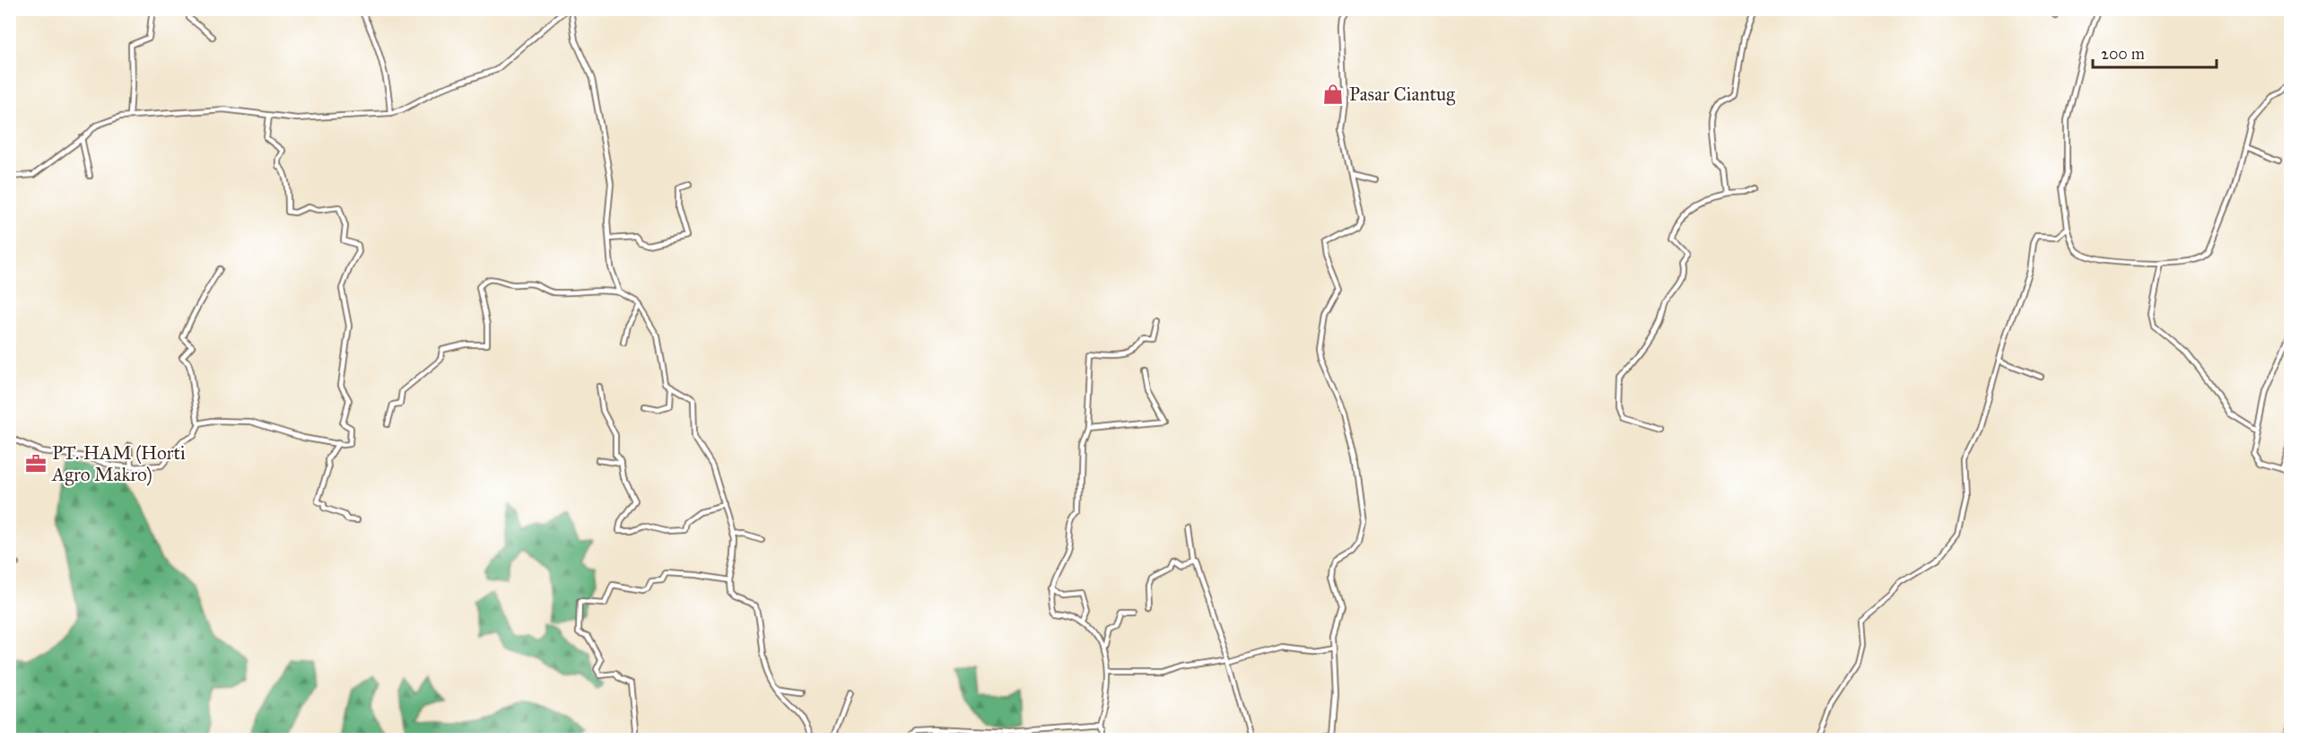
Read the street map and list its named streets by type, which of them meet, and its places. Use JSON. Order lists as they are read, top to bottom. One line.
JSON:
{"places":{"shop":["Pasar Ciantug"],"office":["PT. HAM (Horti Agro Makro)"]},"scale_bar":"200 m"}
